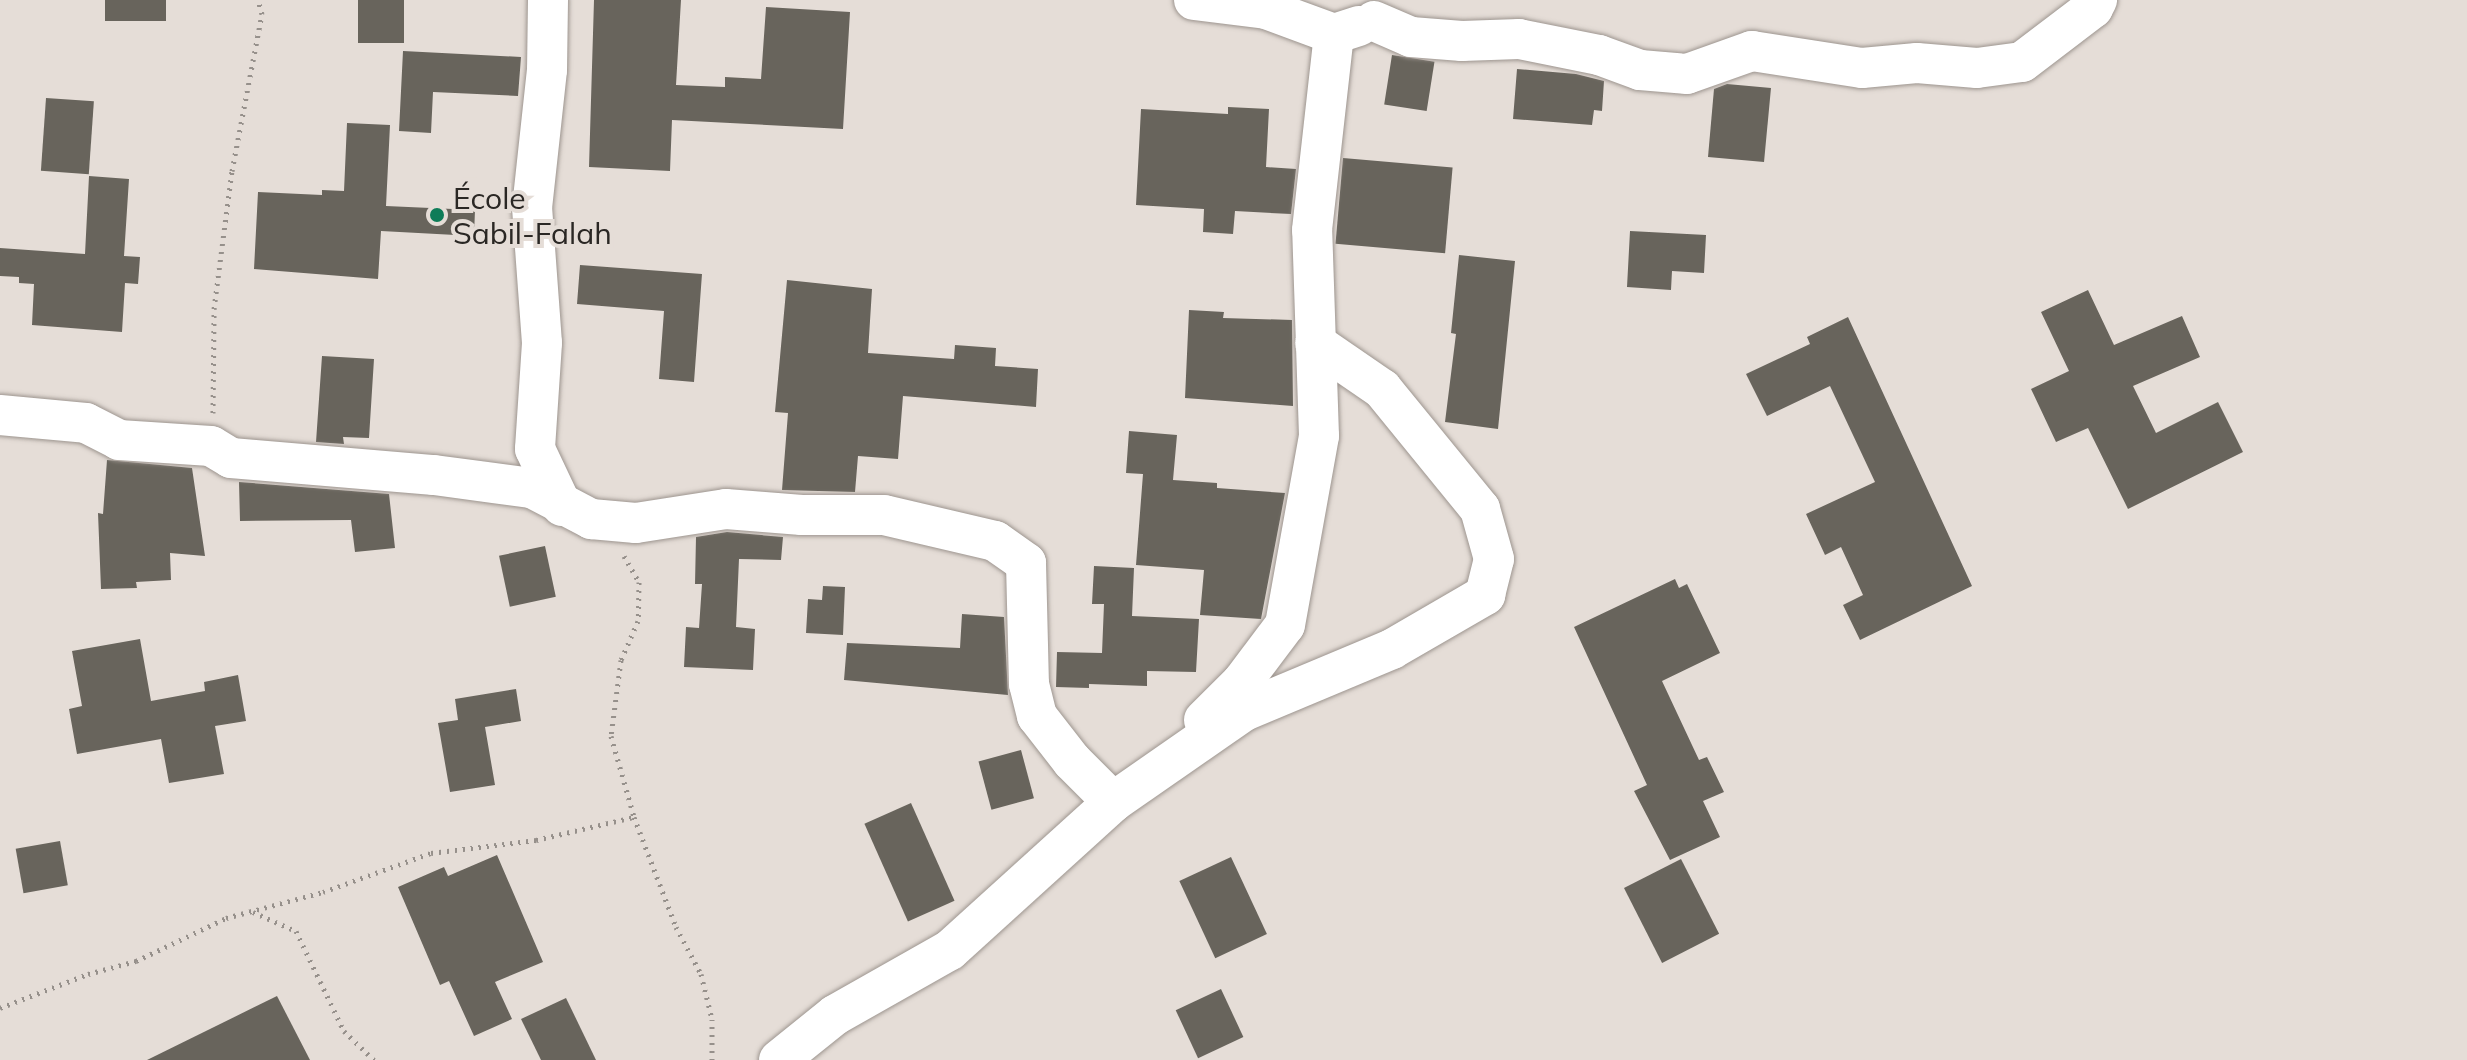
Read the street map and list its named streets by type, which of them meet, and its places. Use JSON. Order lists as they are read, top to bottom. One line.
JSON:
{"places":["École Sabil-Falah"]}
